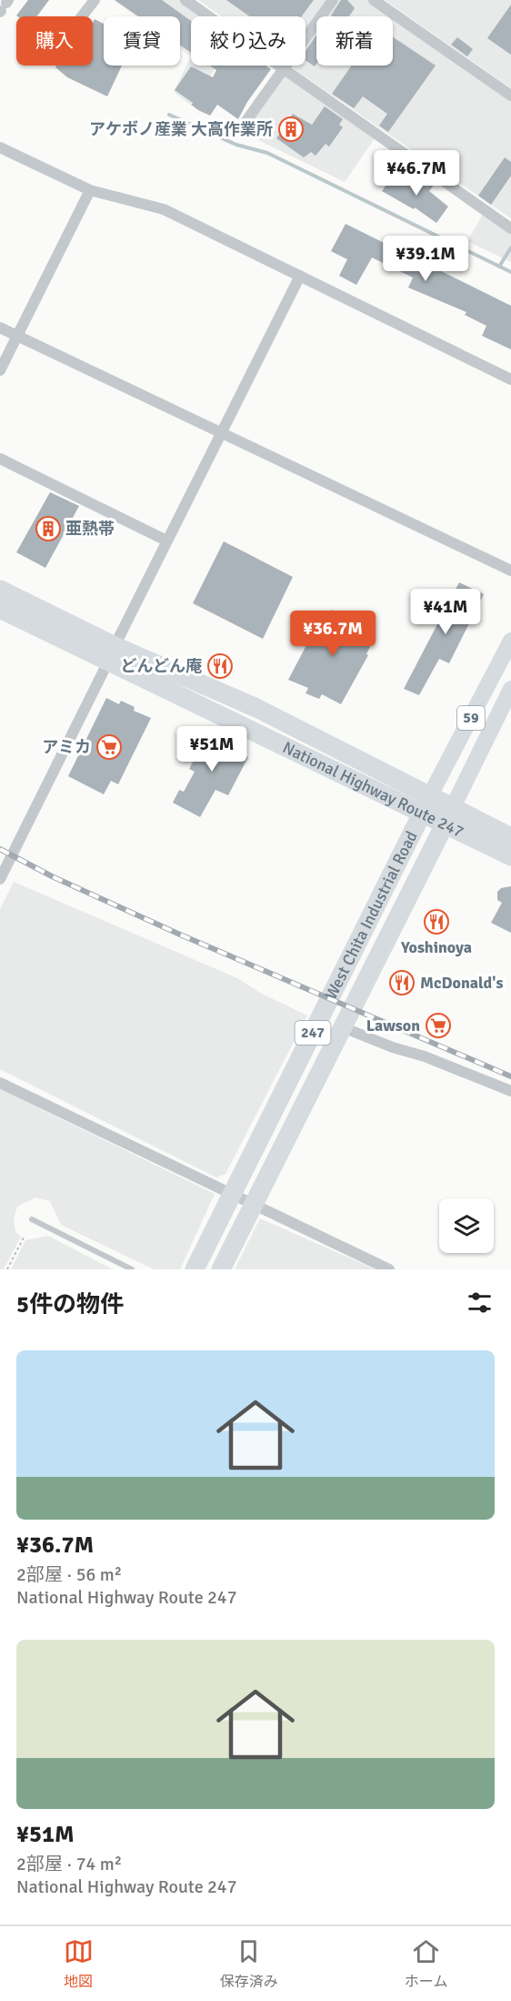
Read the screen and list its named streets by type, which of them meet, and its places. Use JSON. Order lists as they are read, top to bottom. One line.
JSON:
{"streets":{"highway":["National Highway Route 247","West Chita Industrial Road","247"],"main road":["59"]},"crossings":[["59","National Highway Route 247"],["59","West Chita Industrial Road"],["National Highway Route 247","West Chita Industrial Road"]],"places":{"building":["アケボノ産業 大高作業所","亜熱帯"],"restaurant":["どんどん庵","Yoshinoya","McDonald's"],"supermarket":["アミカ","Lawson"]},"page":{"chip":["購入","賃貸","絞り込み","新着"],"price":["¥46.7M","¥39.1M","¥41M","¥36.7M","¥51M"],"heading":"5件の物件","list":[{"name":"¥36.7M","note":"2部屋 · 56 m² · National Highway Route 247"},{"name":"¥51M","note":"2部屋 · 74 m² · National Highway Route 247"}],"tabs":["地図","保存済み","ホーム"]}}
